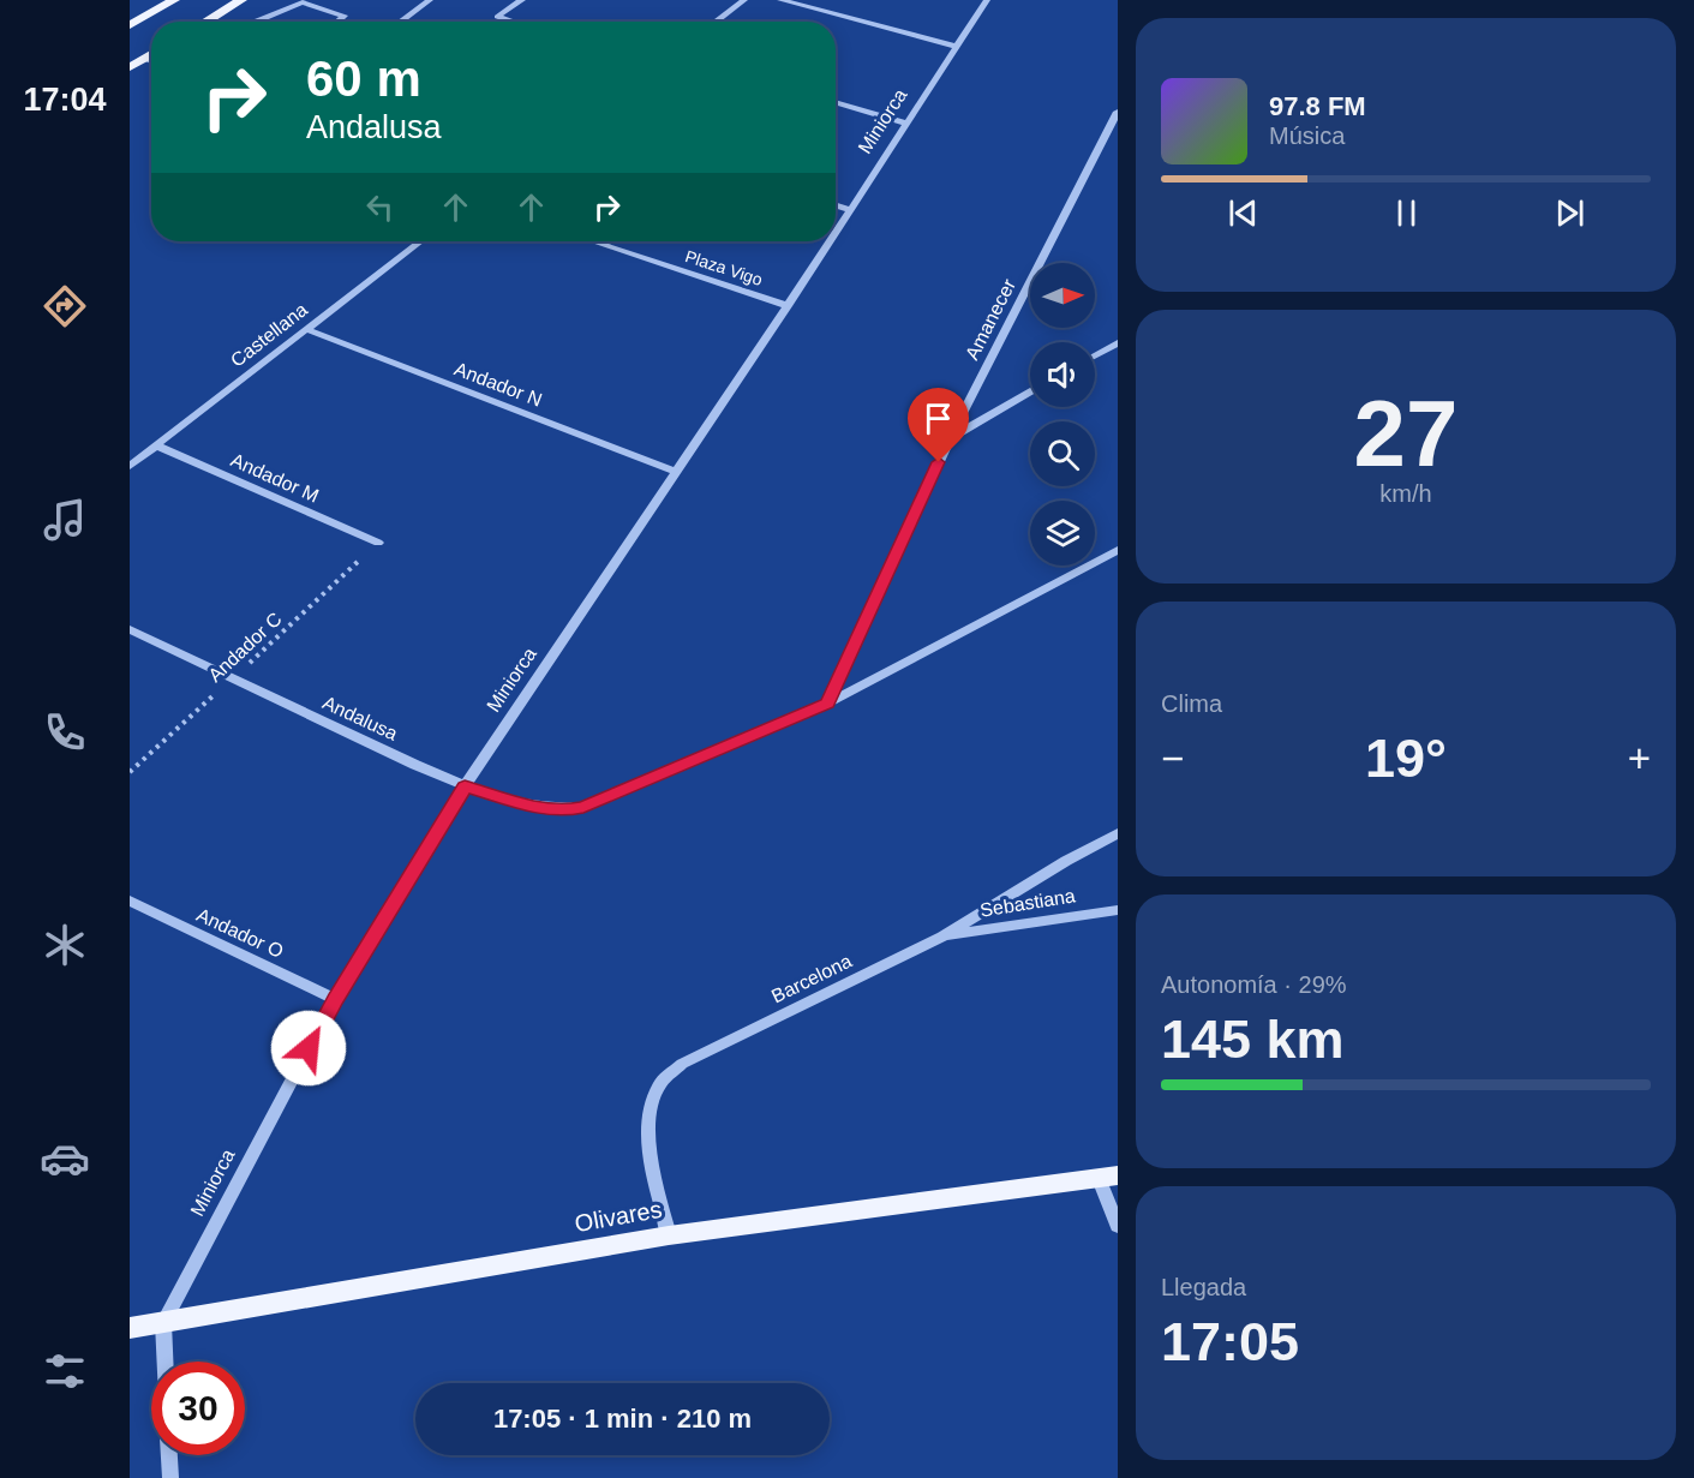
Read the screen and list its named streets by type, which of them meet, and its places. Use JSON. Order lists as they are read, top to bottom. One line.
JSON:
{"streets":{"main road":["Olivares"],"street":["Miniorca","Plaza Vigo","Amanecer","Castellana","Andador N","Andador M","Andalusa","Sebastiana","Andador O","Barcelona"],"path":["Andador C"]},"crossings":[["Miniorca","Plaza Vigo"],["Miniorca","Andador N"],["Miniorca","Andalusa"],["Miniorca","Andador O"],["Miniorca","Olivares"],["Amanecer","Andalusa"],["Castellana","Andador N"],["Castellana","Andador M"],["Andador M","Andador C"],["Andador C","Andalusa"],["Sebastiana","Barcelona"],["Barcelona","Olivares"]],"north":"right","page":{"tabs":"17:04","turn":["60 m","Andalusa"],"song":["97.8 FM","Música"],"tile":[["27","km/h"],"Clima",["Autonomía · 29%","145 km"],["Llegada","17:05"]],"heat":["−","19°","+"],"limit":"30","trip":"17:05 · 1 min · 210 m"}}
